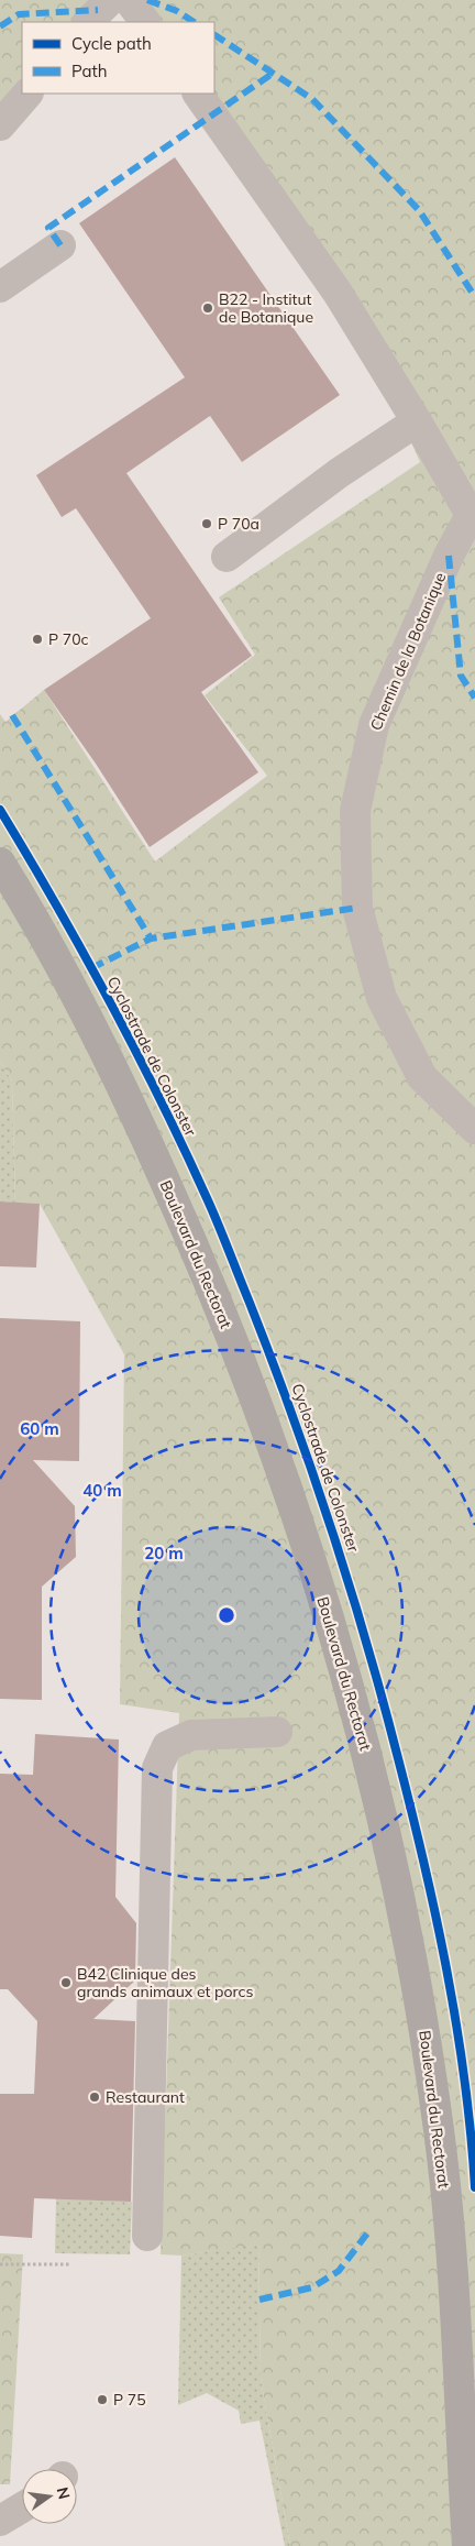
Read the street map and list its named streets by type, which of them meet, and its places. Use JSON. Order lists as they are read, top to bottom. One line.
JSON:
{"streets":{"main road":["Boulevard du Rectorat"],"lane":["Chemin de la Botanique"],"cycle path":["Cyclostrade de Colonster"]},"places":["B22 - Institut de Botanique","P 70a","P 70c","B42 Clinique des grands animaux et porcs","Restaurant","P 75"],"legend":["Cycle path","Path"],"north":"right","rings":["60 m","40 m","20 m"]}
